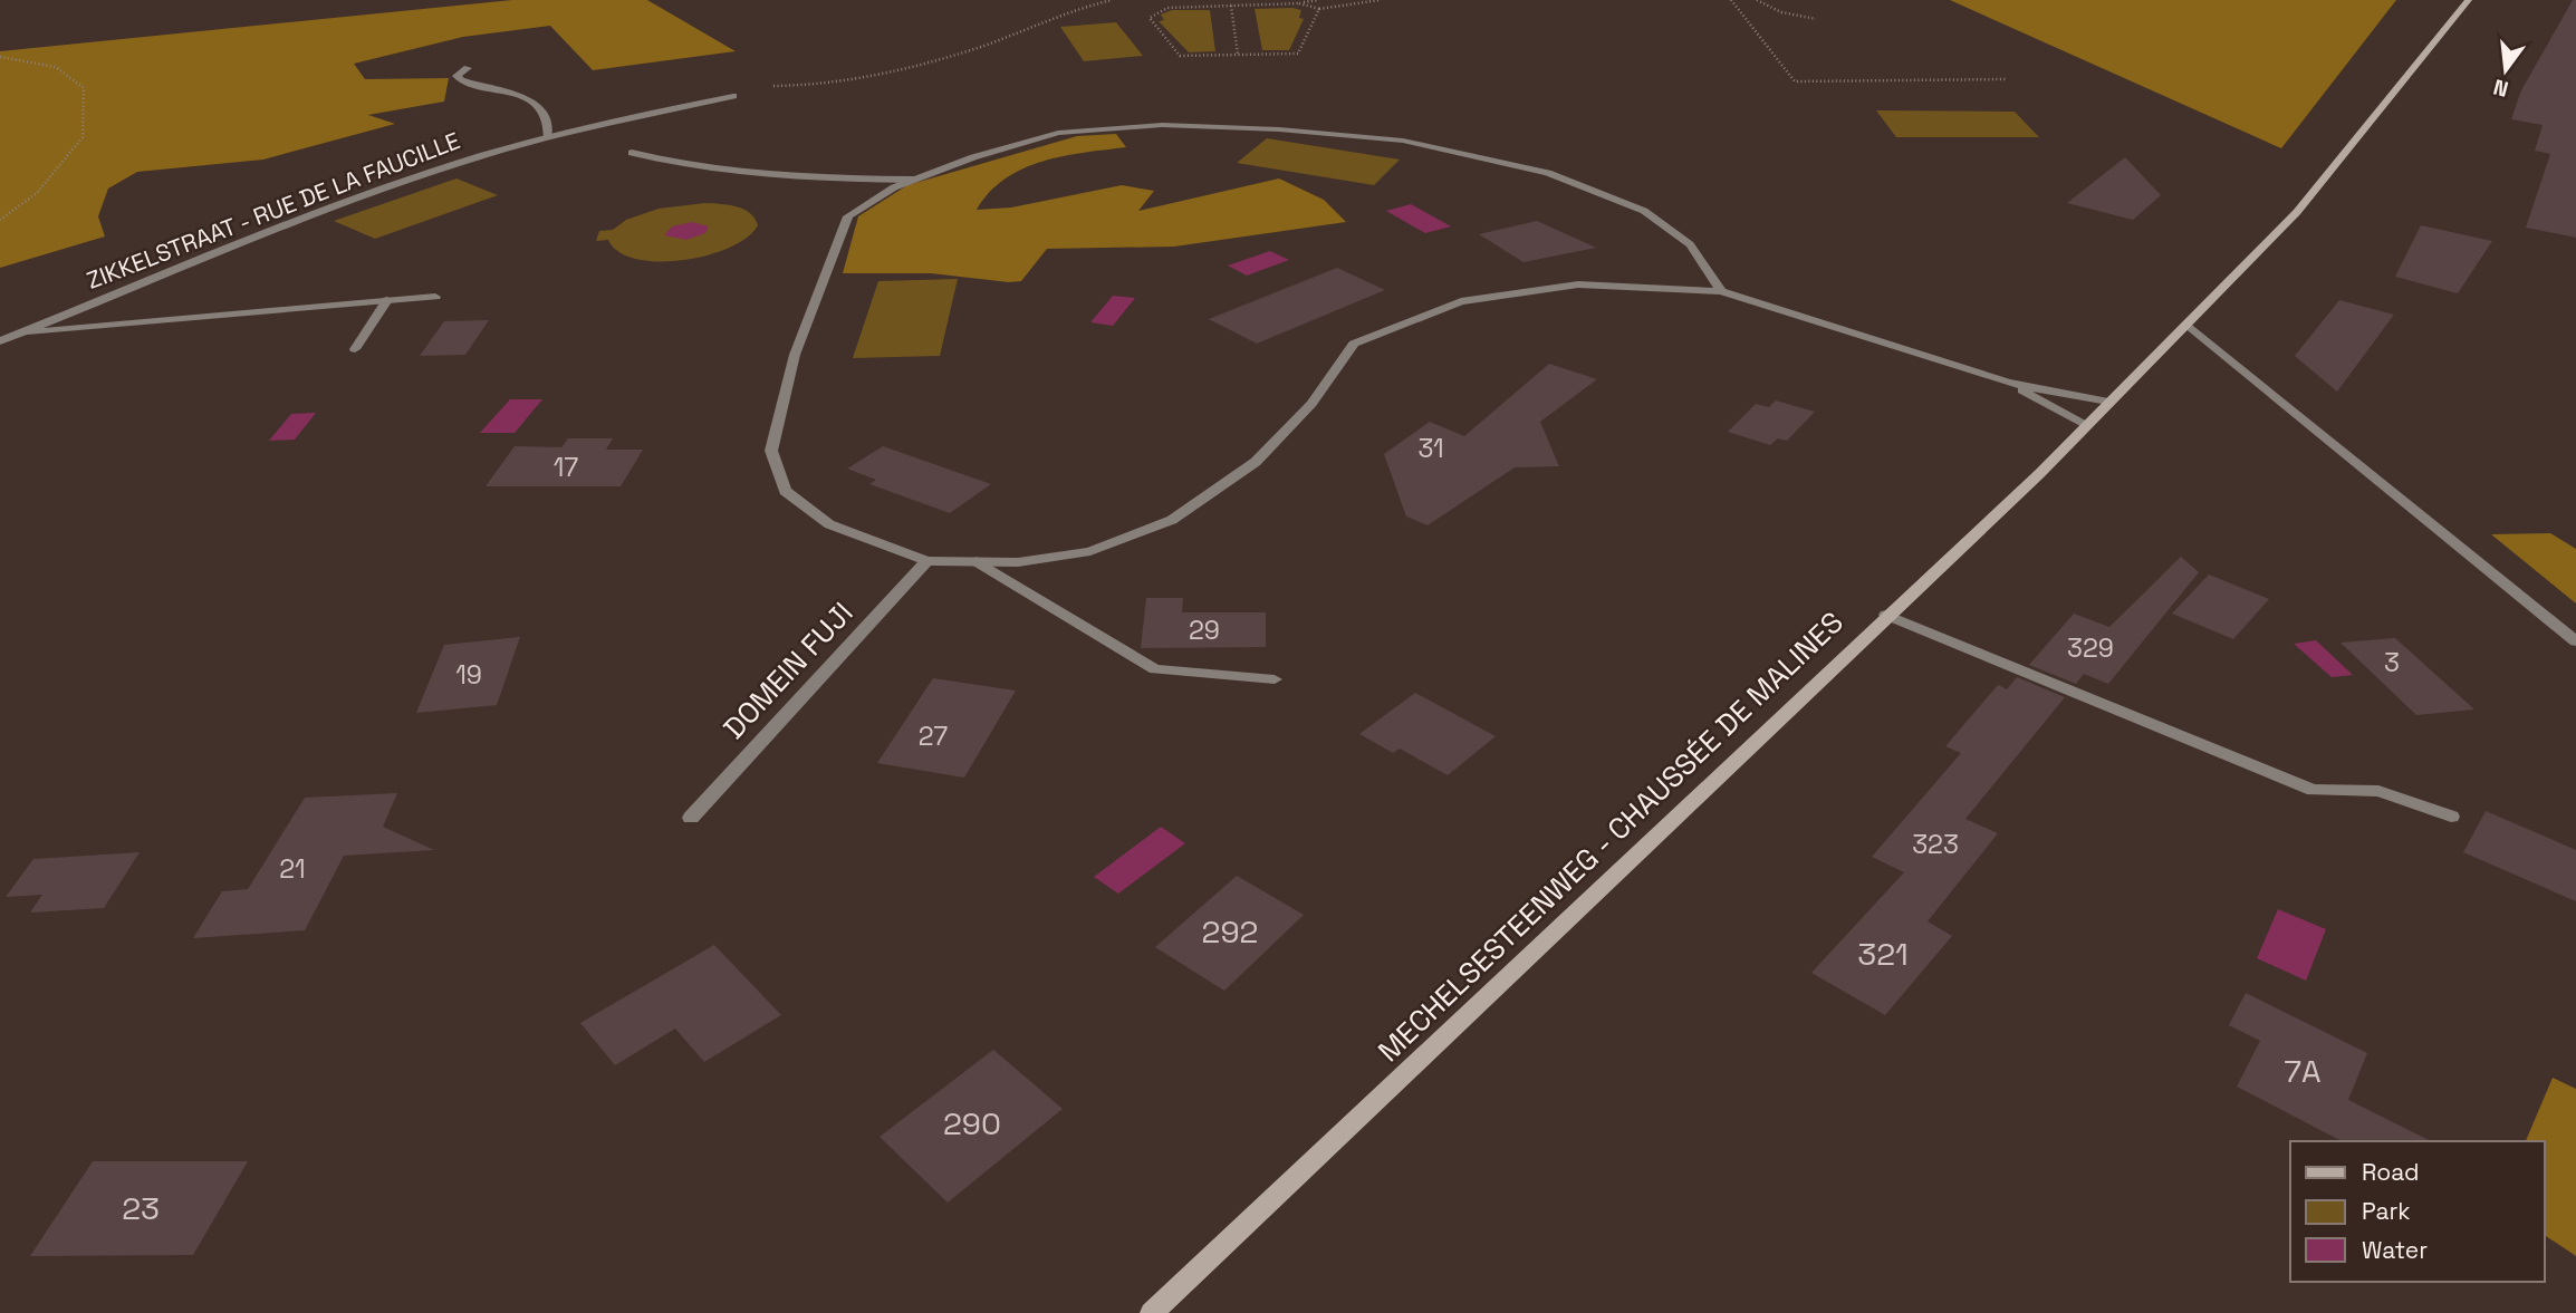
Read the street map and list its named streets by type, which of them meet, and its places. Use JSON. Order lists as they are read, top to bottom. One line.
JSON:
{"streets":{"main road":["MECHELSESTEENWEG - CHAUSSÉE DE MALINES"],"street":["ZIKKELSTRAAT - RUE DE LA FAUCILLE","DOMEIN FUJI"]},"house_numbers":["31","17","29","329","3","19","27","323","21","292","321","7A","290","23"],"legend":["Road","Park","Water"],"north":"bottom"}
